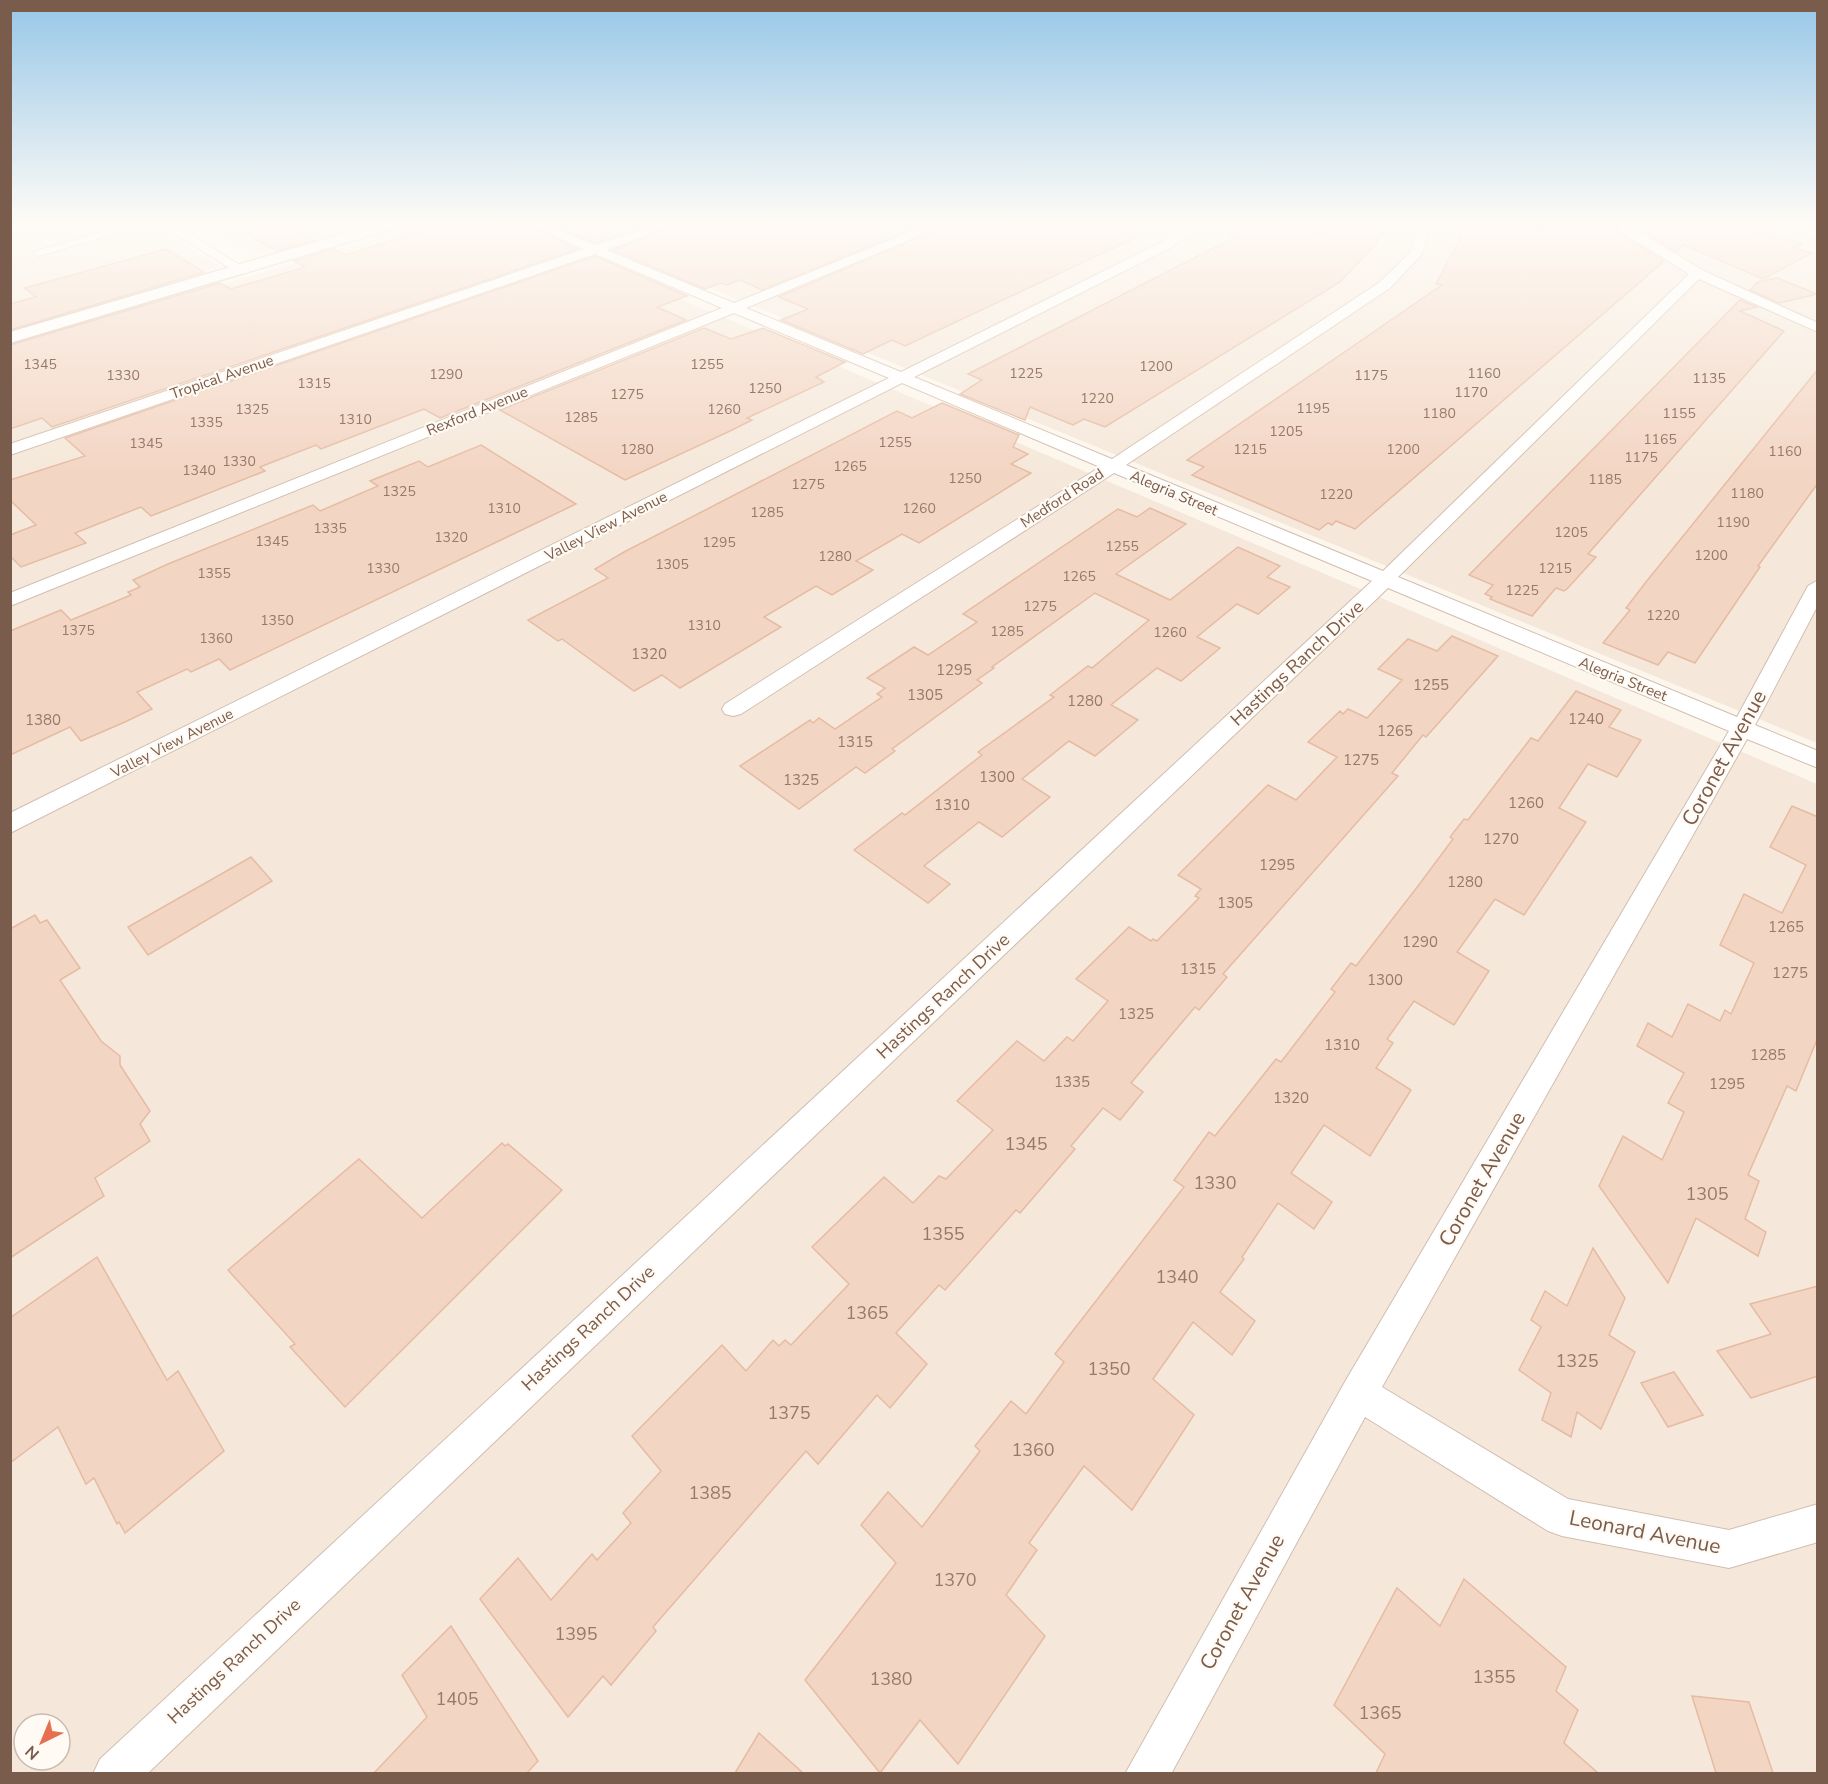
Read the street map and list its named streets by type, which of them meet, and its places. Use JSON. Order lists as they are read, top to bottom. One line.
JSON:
{"streets":{"street":["Tropical Avenue","Rexford Avenue","Alegria Street","Medford Road","Valley View Avenue","Hastings Ranch Drive","Coronet Avenue","Leonard Avenue"]},"crossings":[["Rexford Avenue","Alegria Street"],["Alegria Street","Medford Road"],["Alegria Street","Valley View Avenue"],["Alegria Street","Hastings Ranch Drive"],["Alegria Street","Coronet Avenue"],["Coronet Avenue","Leonard Avenue"]],"house_numbers":["1345","1255","1200","1225","1160","1290","1330","1175","1135","1315","1250","1170","1275","1220","1195","1325","1260","1180","1155","1285","1310","1335","1205","1165","1255","1345","1280","1215","1200","1160","1175","1330","1265","1340","1250","1185","1275","1325","1180","1220","1310","1260","1285","1190","1335","1205","1320","1345","1295","1255","1200","1280","1305","1330","1215","1355","1265","1225","1275","1220","1350","1310","1375","1285","1260","1360","1320","1295","1255","1305","1280","1240","1380","1265","1315","1275","1300","1325","1260","1310","1270","1295","1280","1305","1265","1290","1315","1275","1300","1325","1310","1285","1335","1295","1320","1345","1330","1305","1355","1340","1365","1325","1350","1375","1360","1385","1370","1395","1355","1380","1405","1365"],"north":"bottom left"}
